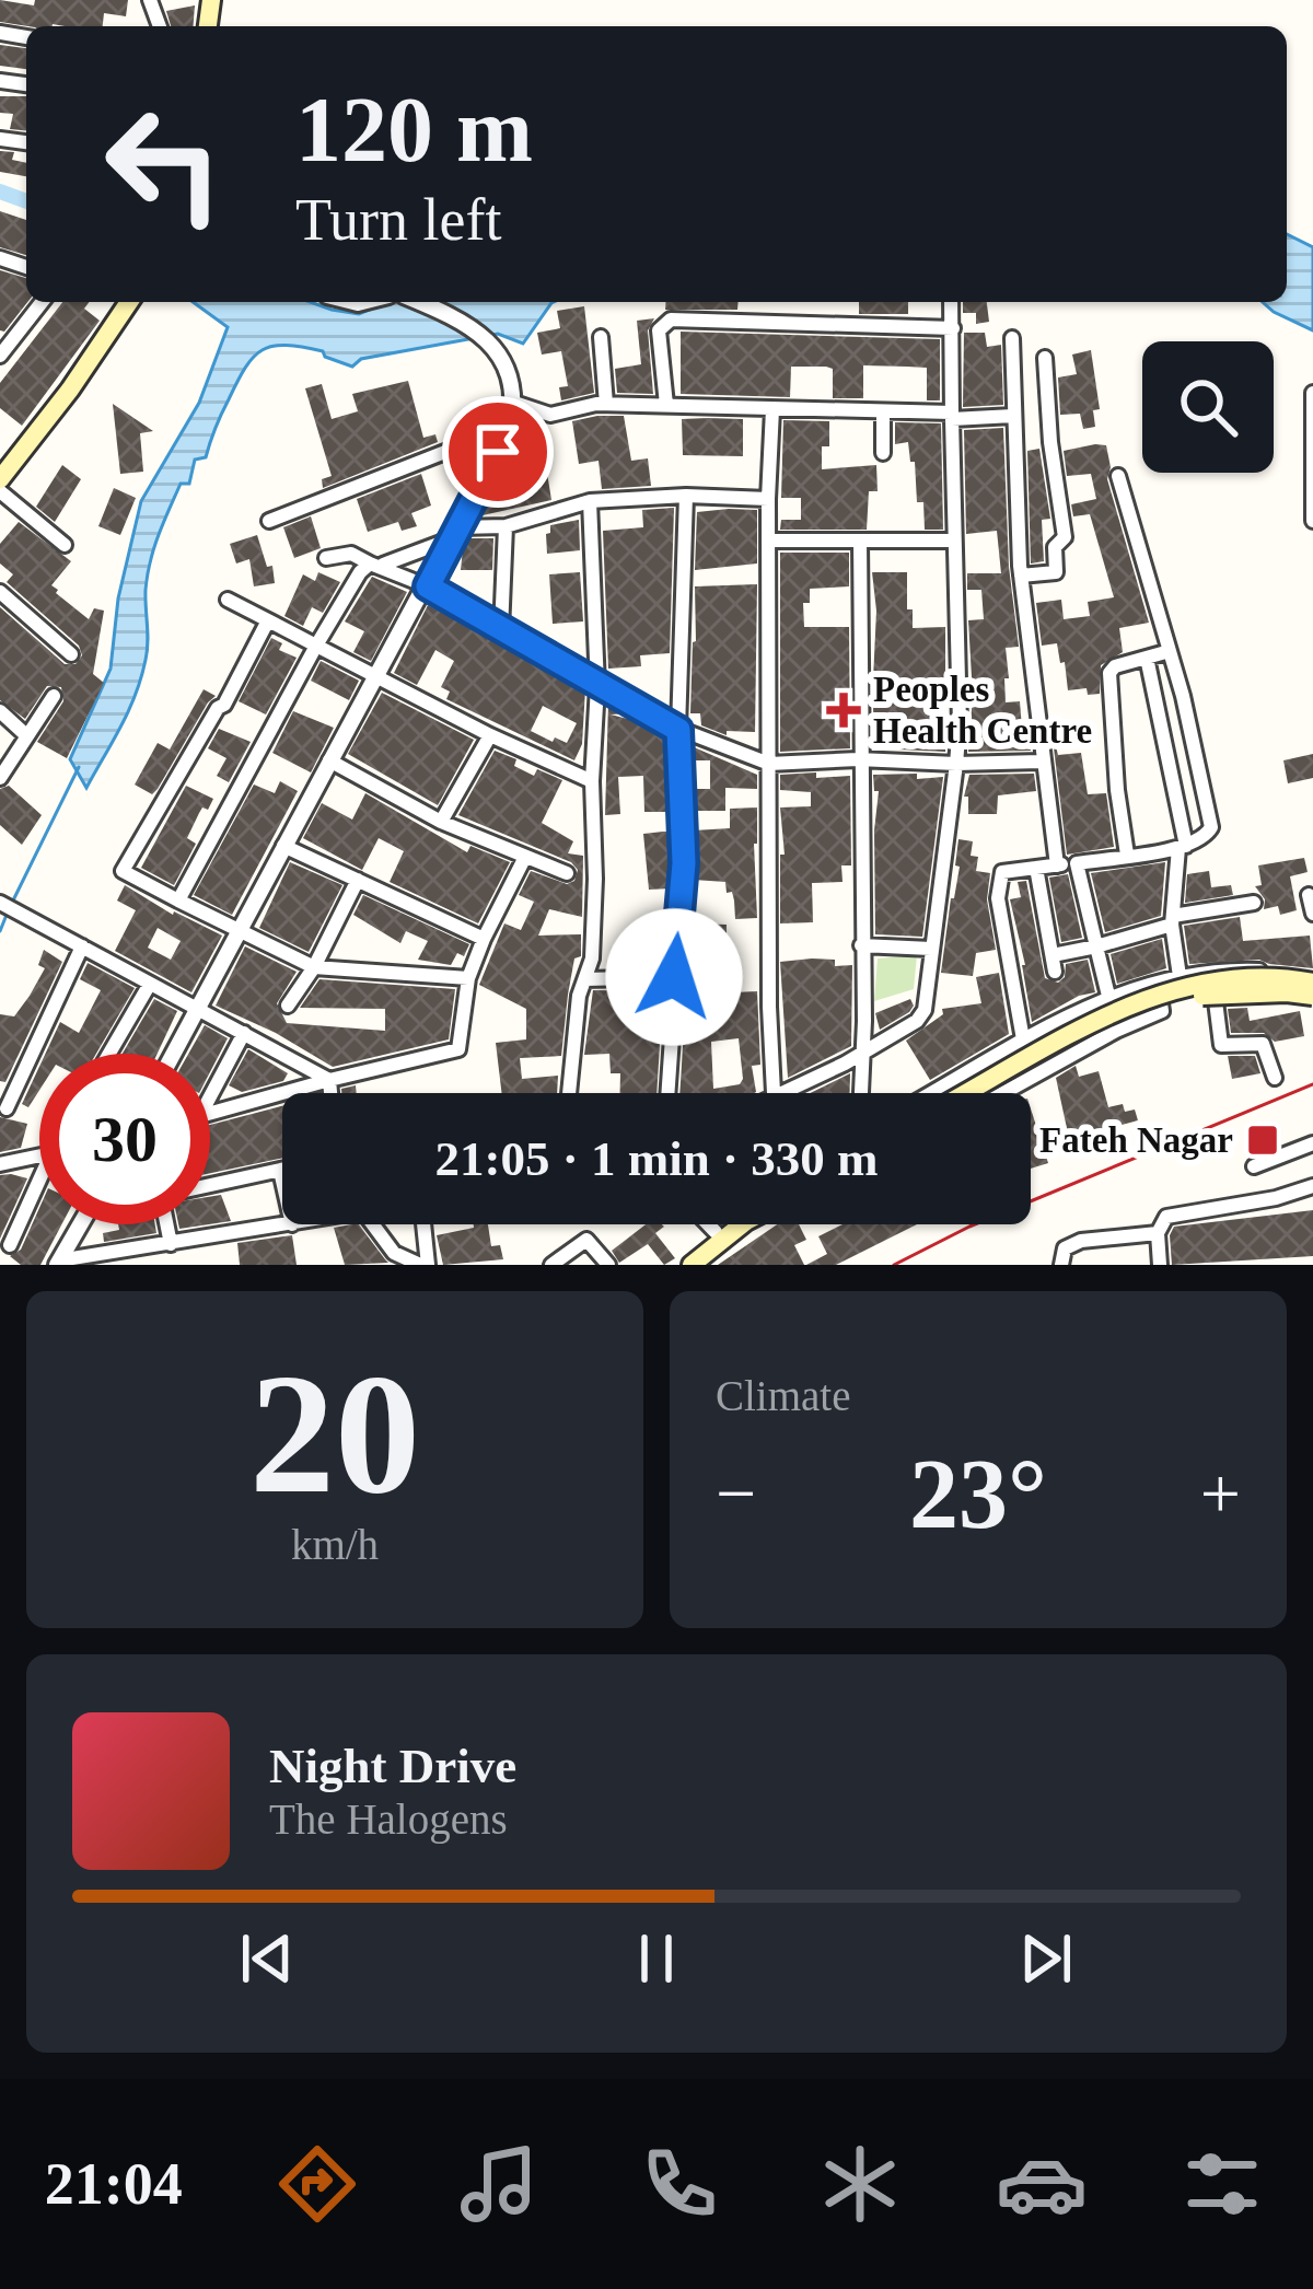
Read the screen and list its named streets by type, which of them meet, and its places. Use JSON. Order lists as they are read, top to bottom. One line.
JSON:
{"places":{"health":["Peoples Health Centre"],"transit":["Fateh Nagar"]},"page":{"turn":["120 m","Turn left"],"limit":"30","trip":"21:05 · 1 min · 330 m","tile":[["20","km/h"],"Climate"],"heat":["−","23°","+"],"song":["Night Drive","The Halogens"],"tabs":"21:04"}}
